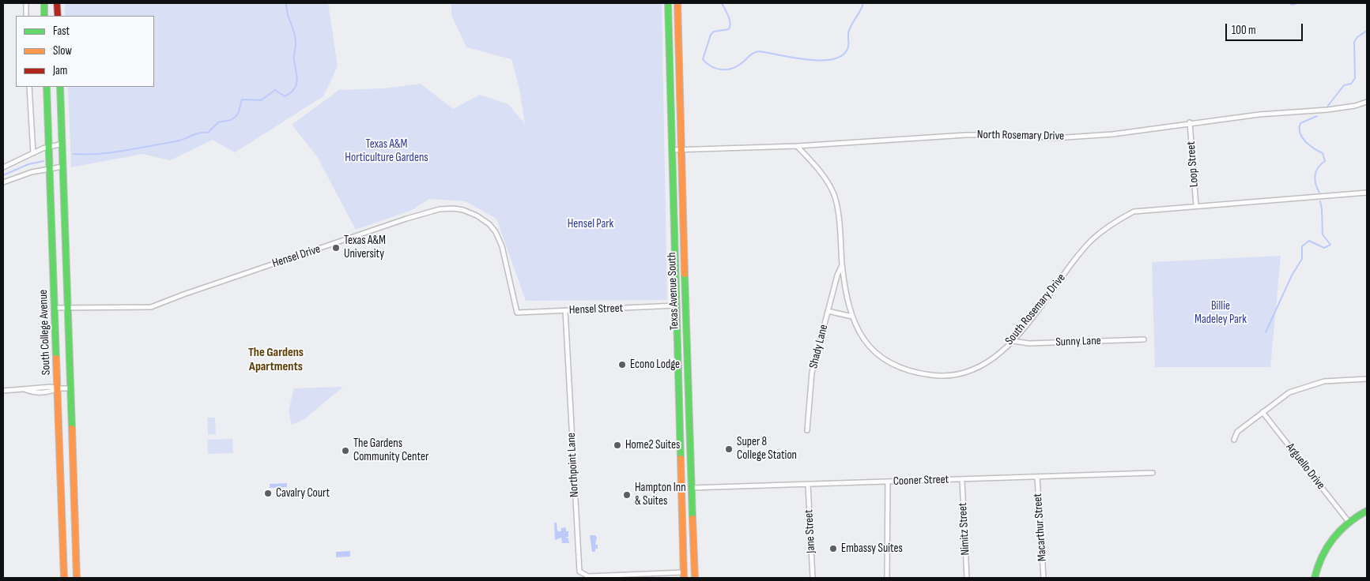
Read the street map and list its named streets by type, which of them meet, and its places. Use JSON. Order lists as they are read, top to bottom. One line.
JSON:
{"streets":{"main road":["Texas Avenue South","South College Avenue"],"street":["North Rosemary Drive","Loop Street","Hensel Drive","Hensel Street","South Rosemary Drive","Sunny Lane","Shady Lane","Northpoint Lane","Arguello Drive","Cooner Street","Macarthur Street","Nimitz Street","Jane Street"]},"crossings":[["North Rosemary Drive","Loop Street"],["North Rosemary Drive","Texas Avenue South"],["North Rosemary Drive","South Rosemary Drive"],["Loop Street","South Rosemary Drive"],["Hensel Drive","Hensel Street"],["Hensel Drive","South College Avenue"],["Texas Avenue South","Hensel Street"],["Texas Avenue South","Northpoint Lane"],["Texas Avenue South","Cooner Street"],["Hensel Street","Northpoint Lane"],["South Rosemary Drive","Sunny Lane"],["South Rosemary Drive","Shady Lane"],["Cooner Street","Macarthur Street"],["Cooner Street","Nimitz Street"],["Cooner Street","Jane Street"]],"districts":["The Gardens Apartments"],"parks":["Texas A&M Horticulture Gardens","Hensel Park","Billie Madeley Park"],"places":["Texas A&M University","Econo Lodge","Home2 Suites","Super 8 College Station","The Gardens Community Center","Cavalry Court","Hampton Inn & Suites","Embassy Suites"],"legend":["Fast","Slow","Jam"],"scale_bar":"100 m"}
